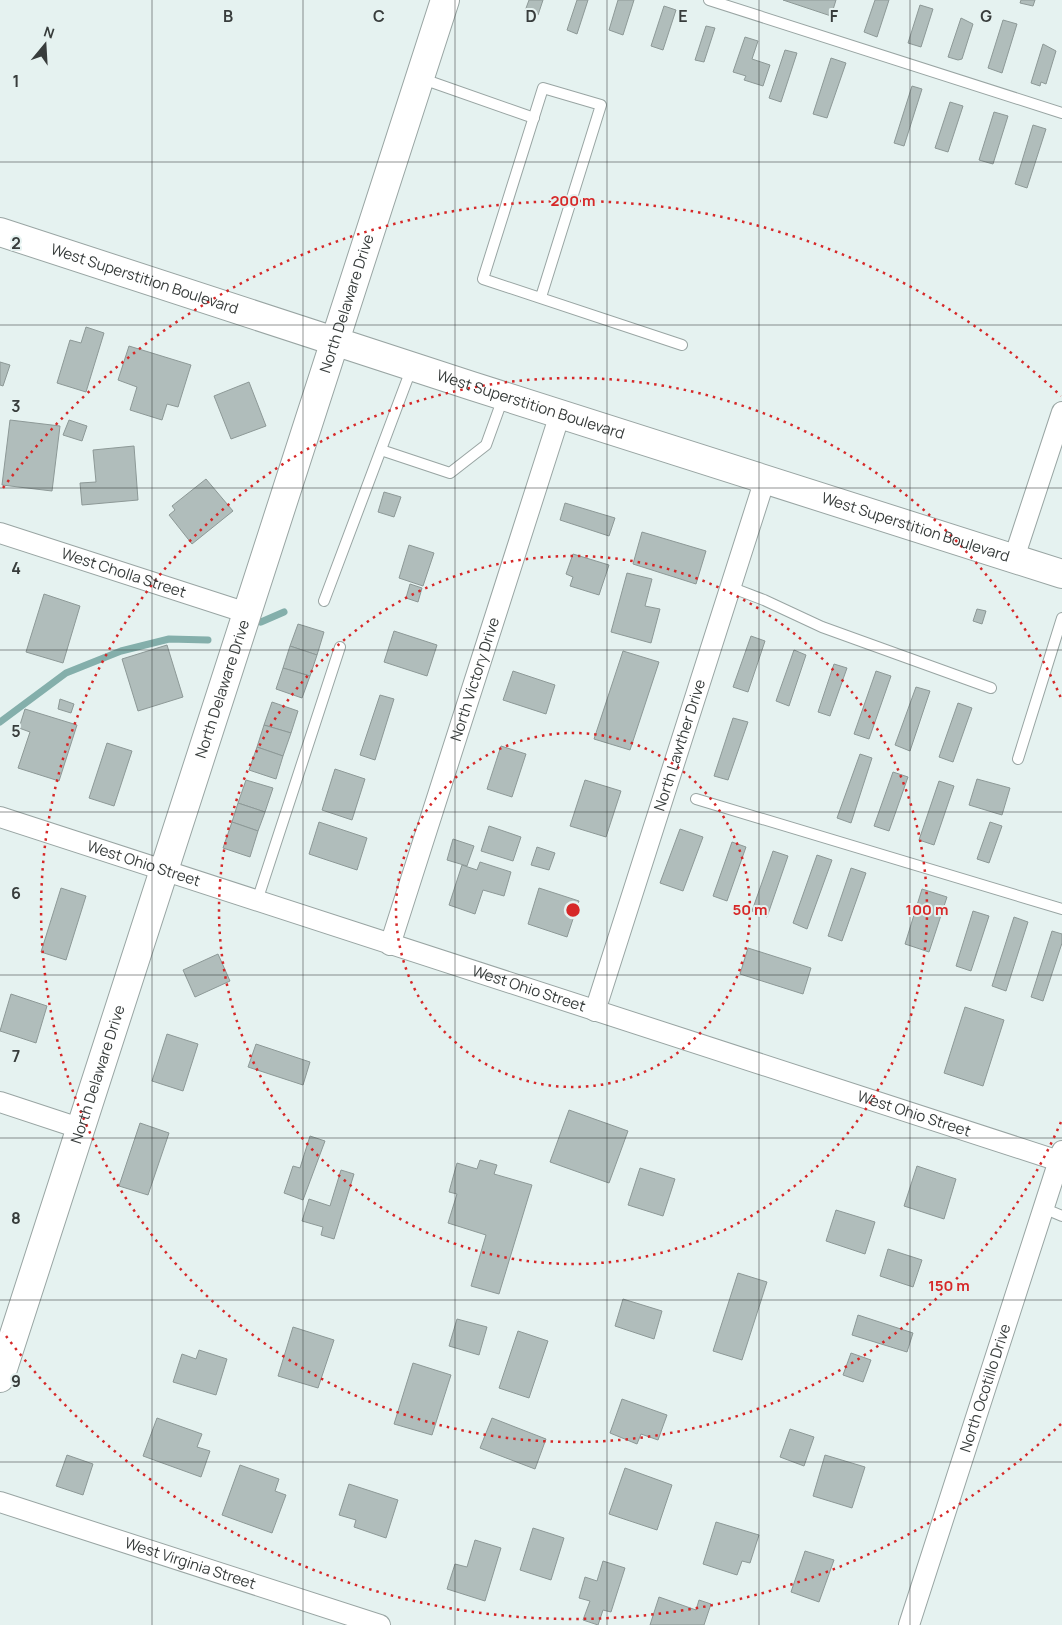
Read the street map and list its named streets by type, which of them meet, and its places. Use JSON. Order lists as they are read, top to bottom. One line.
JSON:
{"streets":{"street":["West Superstition Boulevard","North Delaware Drive","West Cholla Street","North Victory Drive","North Lawther Drive","West Ohio Street","North Ocotillo Drive","West Virginia Street"]},"crossings":[["West Superstition Boulevard","North Delaware Drive"],["West Superstition Boulevard","North Victory Drive"],["West Superstition Boulevard","North Lawther Drive"],["North Delaware Drive","West Cholla Street"],["North Delaware Drive","West Ohio Street"],["North Victory Drive","West Ohio Street"],["North Lawther Drive","West Ohio Street"],["West Ohio Street","North Ocotillo Drive"]],"north":"top","grid":{"columns":["B","C","D","E","F","G"],"rows":["1","2","3","4","5","6","7","8","9"]},"rings":["200 m","50 m","100 m","150 m"]}
